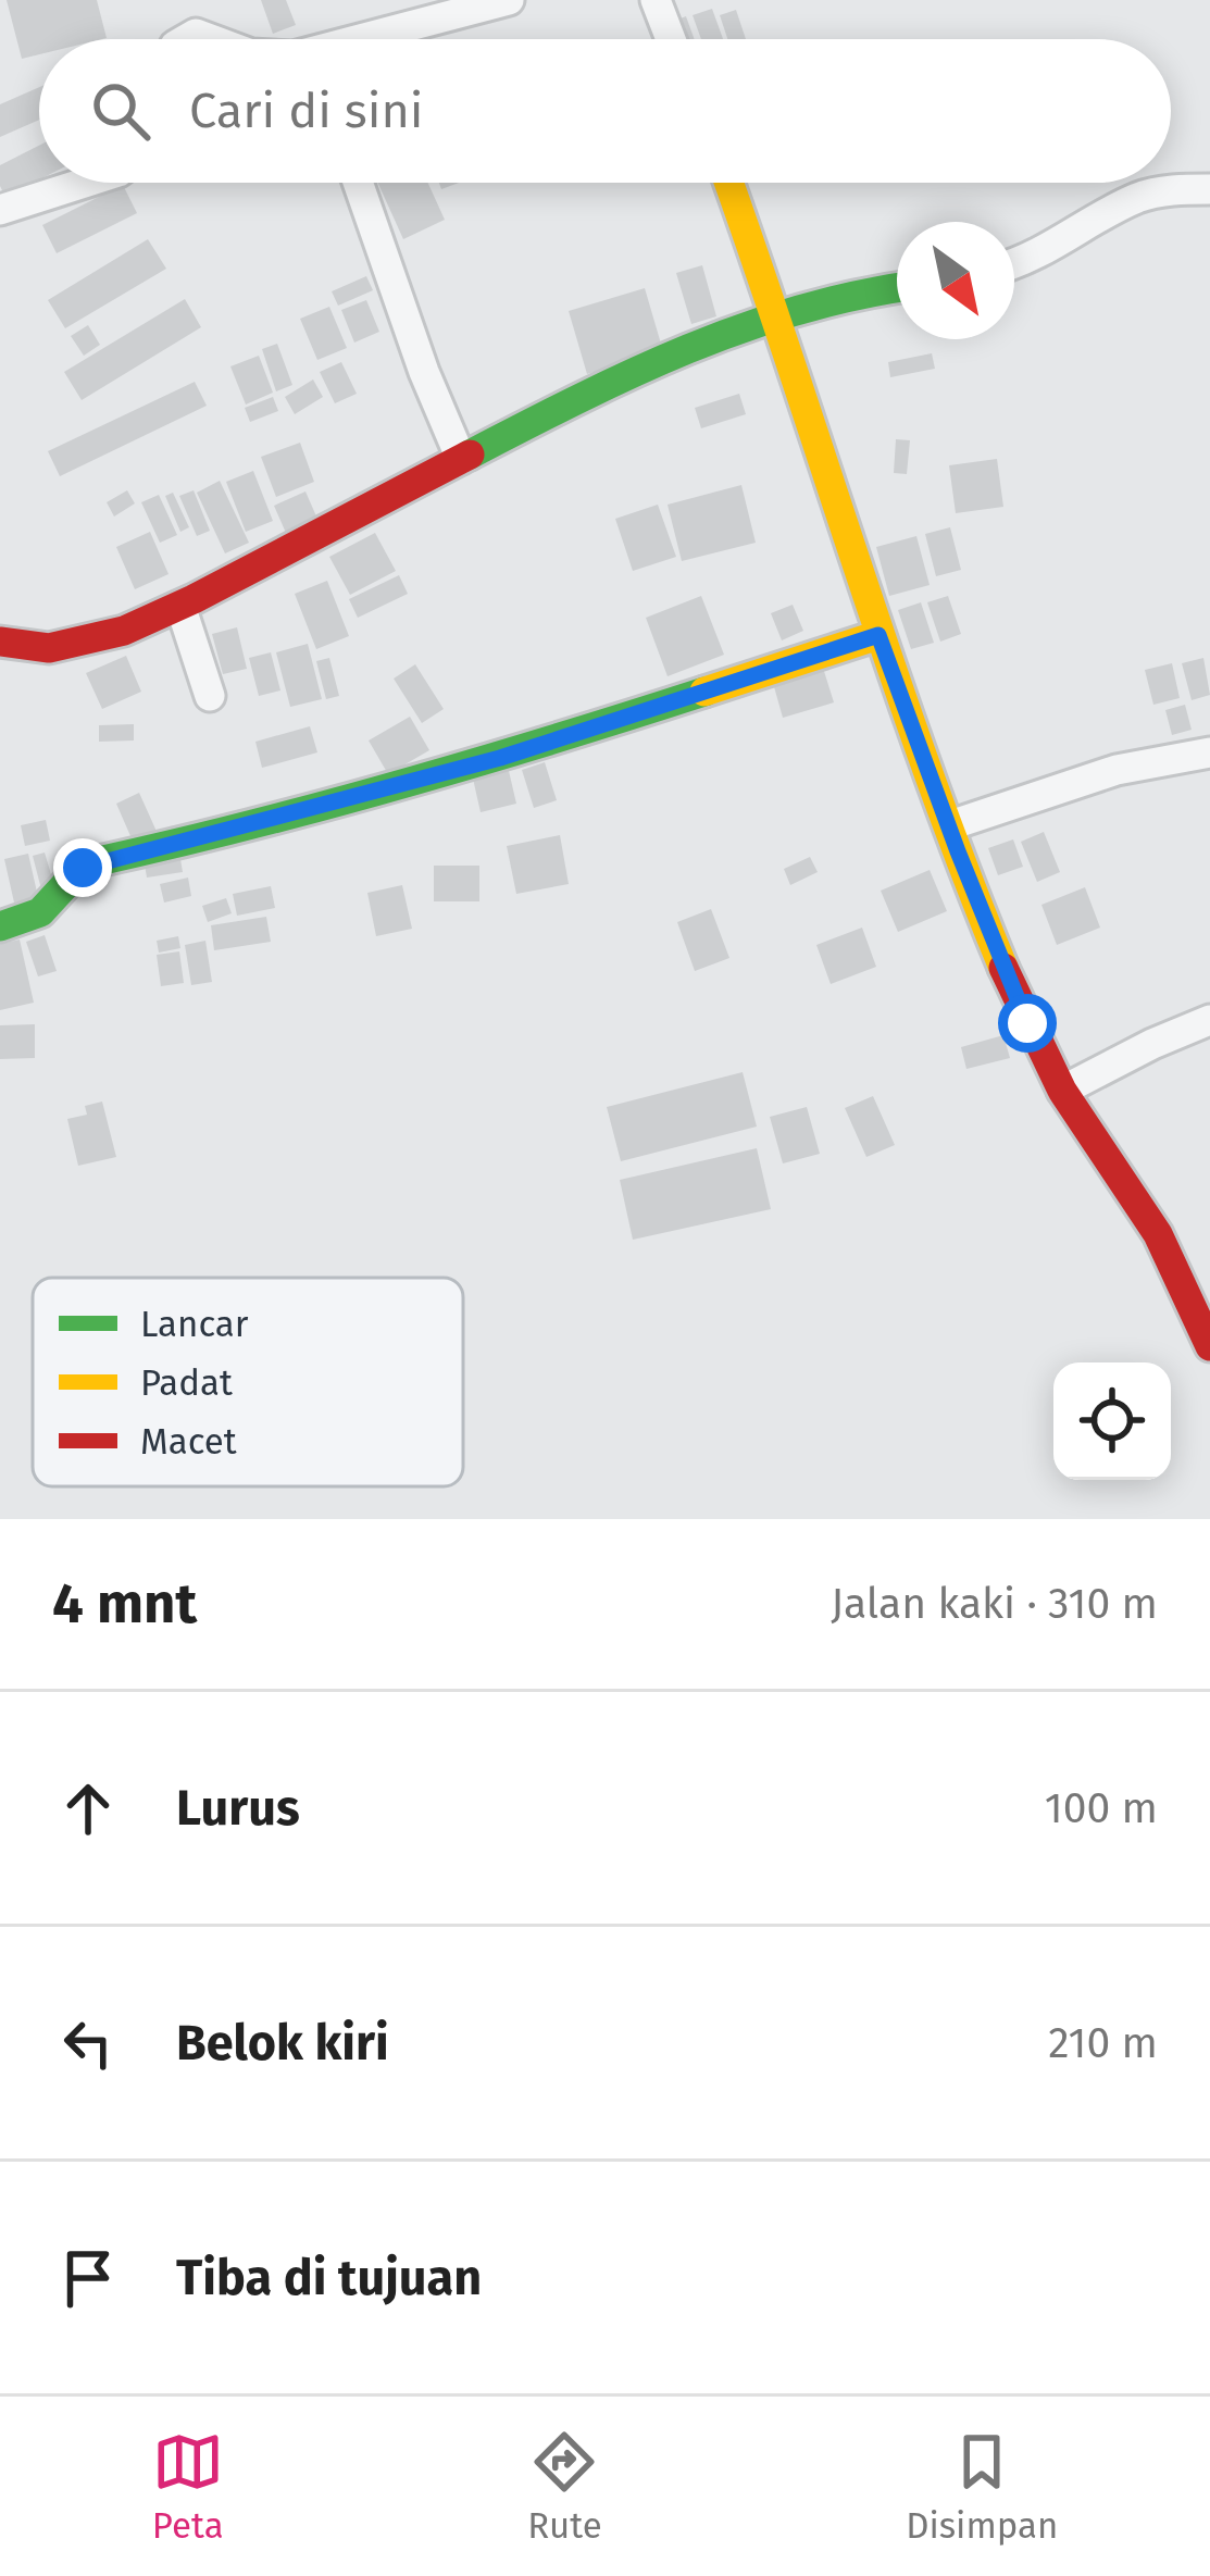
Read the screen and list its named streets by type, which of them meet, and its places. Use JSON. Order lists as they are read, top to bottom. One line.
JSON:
{"legend":["Lancar","Padat","Macet"],"north":"bottom right","page":{"search":"Cari di sini","heading":["4 mnt","Jalan kaki · 310 m"],"list":[["Lurus","100 m"],["Belok kiri","210 m"],"Tiba di tujuan"],"nav":["Peta","Rute","Disimpan"]}}
